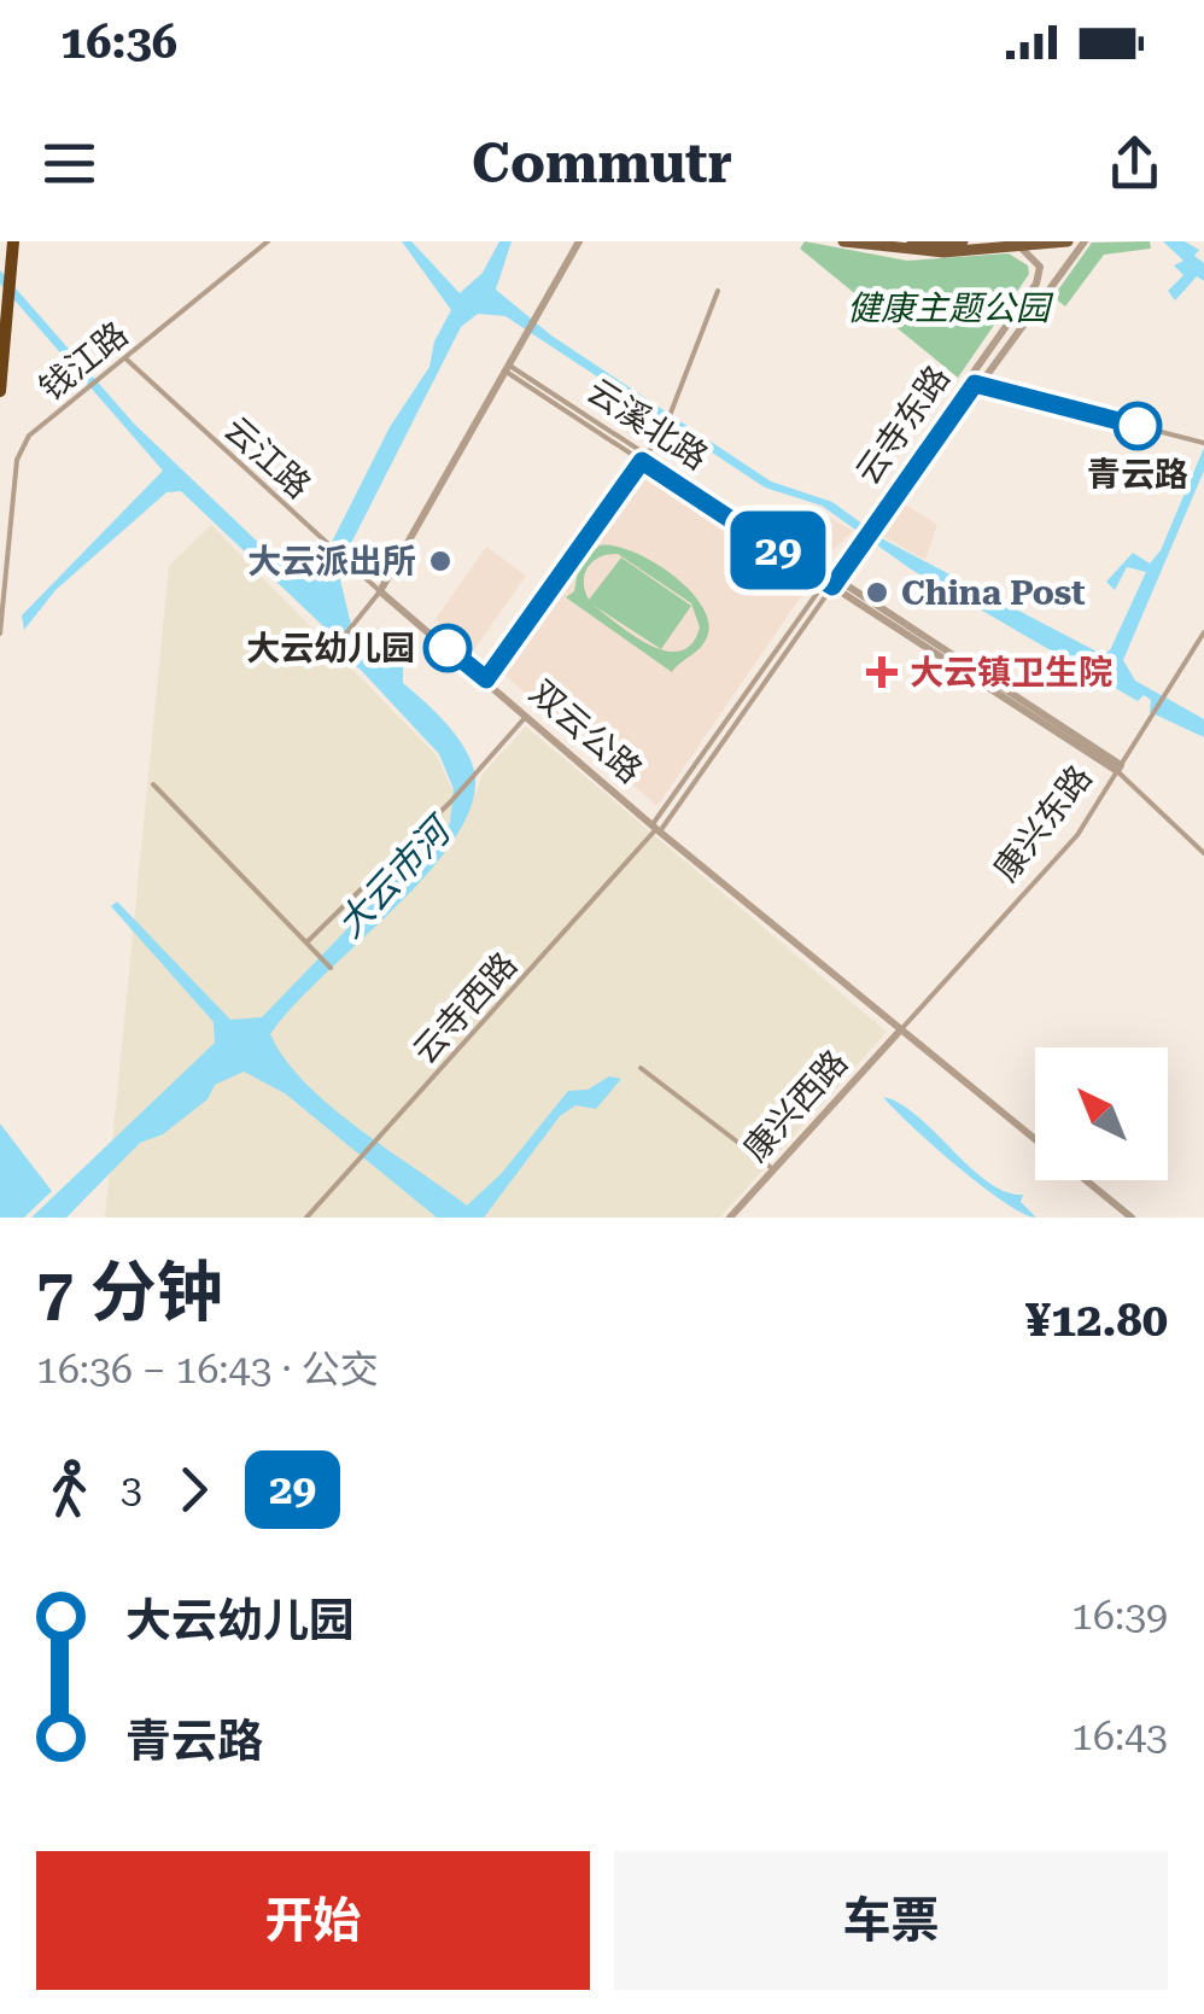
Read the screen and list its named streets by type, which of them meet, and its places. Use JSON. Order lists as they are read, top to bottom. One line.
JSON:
{"streets":{"street":["钱江路","云溪北路","云寺东路","云江路","双云公路","康兴东路","云寺西路","康兴西路"]},"crossings":[["钱江路","云江路"],["云溪北路","云寺东路"],["云溪北路","康兴东路"],["云寺东路","双云公路"],["云寺东路","云寺西路"],["云江路","双云公路"],["双云公路","康兴东路"],["双云公路","云寺西路"],["双云公路","康兴西路"],["康兴东路","康兴西路"]],"water":["大云市河"],"parks":["健康主题公园"],"places":{"other":["青云路","大云派出所","China Post","大云幼儿园"],"health":["大云镇卫生院"]},"lines":["bus line 29"],"north":"top left","page":{"status":"16:36","header":"Commutr","on_map":"29","heading":["7 分钟","16:36 – 16:43 · 公交","¥12.80"],"legs":["3","29"],"list":[{"name":"大云幼儿园","value":"16:39"},{"name":"青云路","value":"16:43"}],"buttons":["开始","车票"]}}
